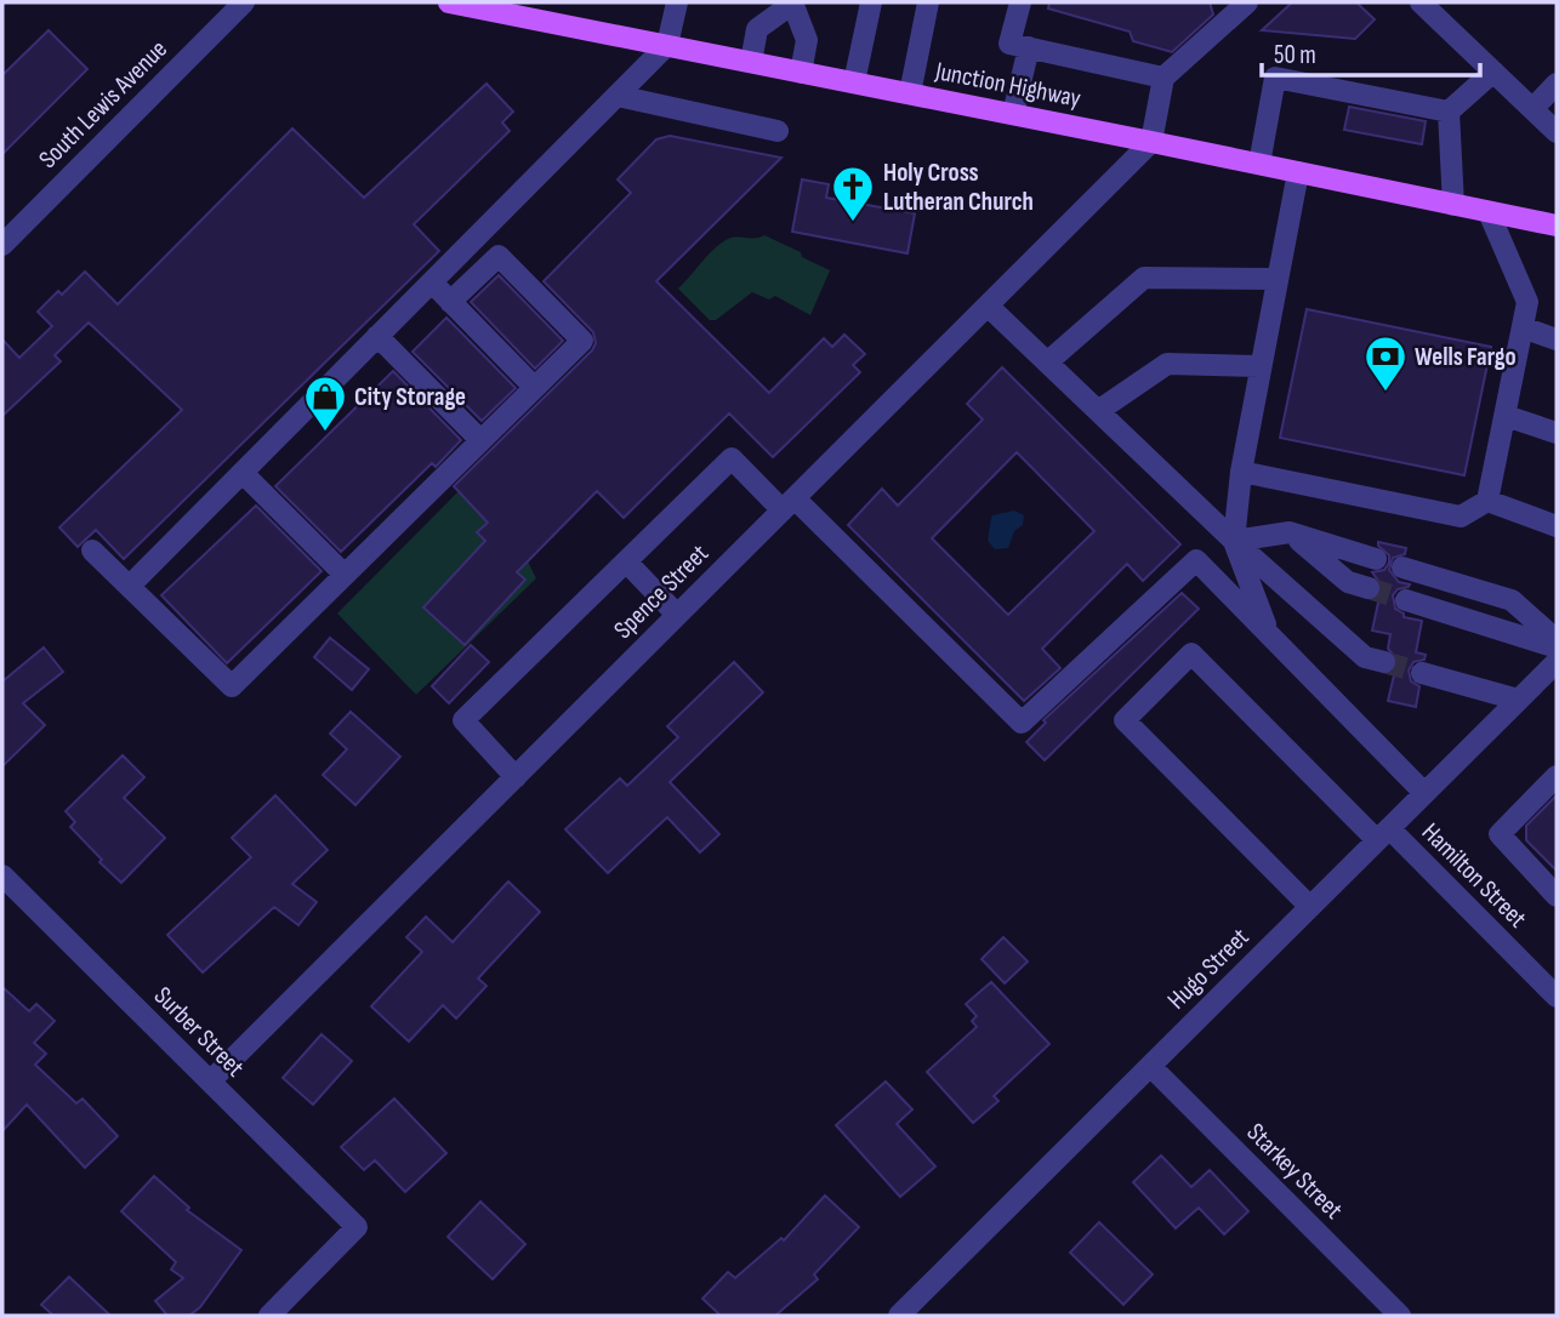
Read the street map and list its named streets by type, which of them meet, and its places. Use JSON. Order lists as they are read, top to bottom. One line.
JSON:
{"streets":{"main road":["Junction Highway"],"street":["South Lewis Avenue","Spence Street","Hamilton Street","Hugo Street","Surber Street","Starkey Street"]},"crossings":[["Junction Highway","Spence Street"],["Spence Street","Surber Street"],["Hamilton Street","Hugo Street"],["Hugo Street","Starkey Street"]],"places":{"church":["Holy Cross Lutheran Church"],"bank":["Wells Fargo"],"shop":["City Storage"]},"scale_bar":"50 m"}
